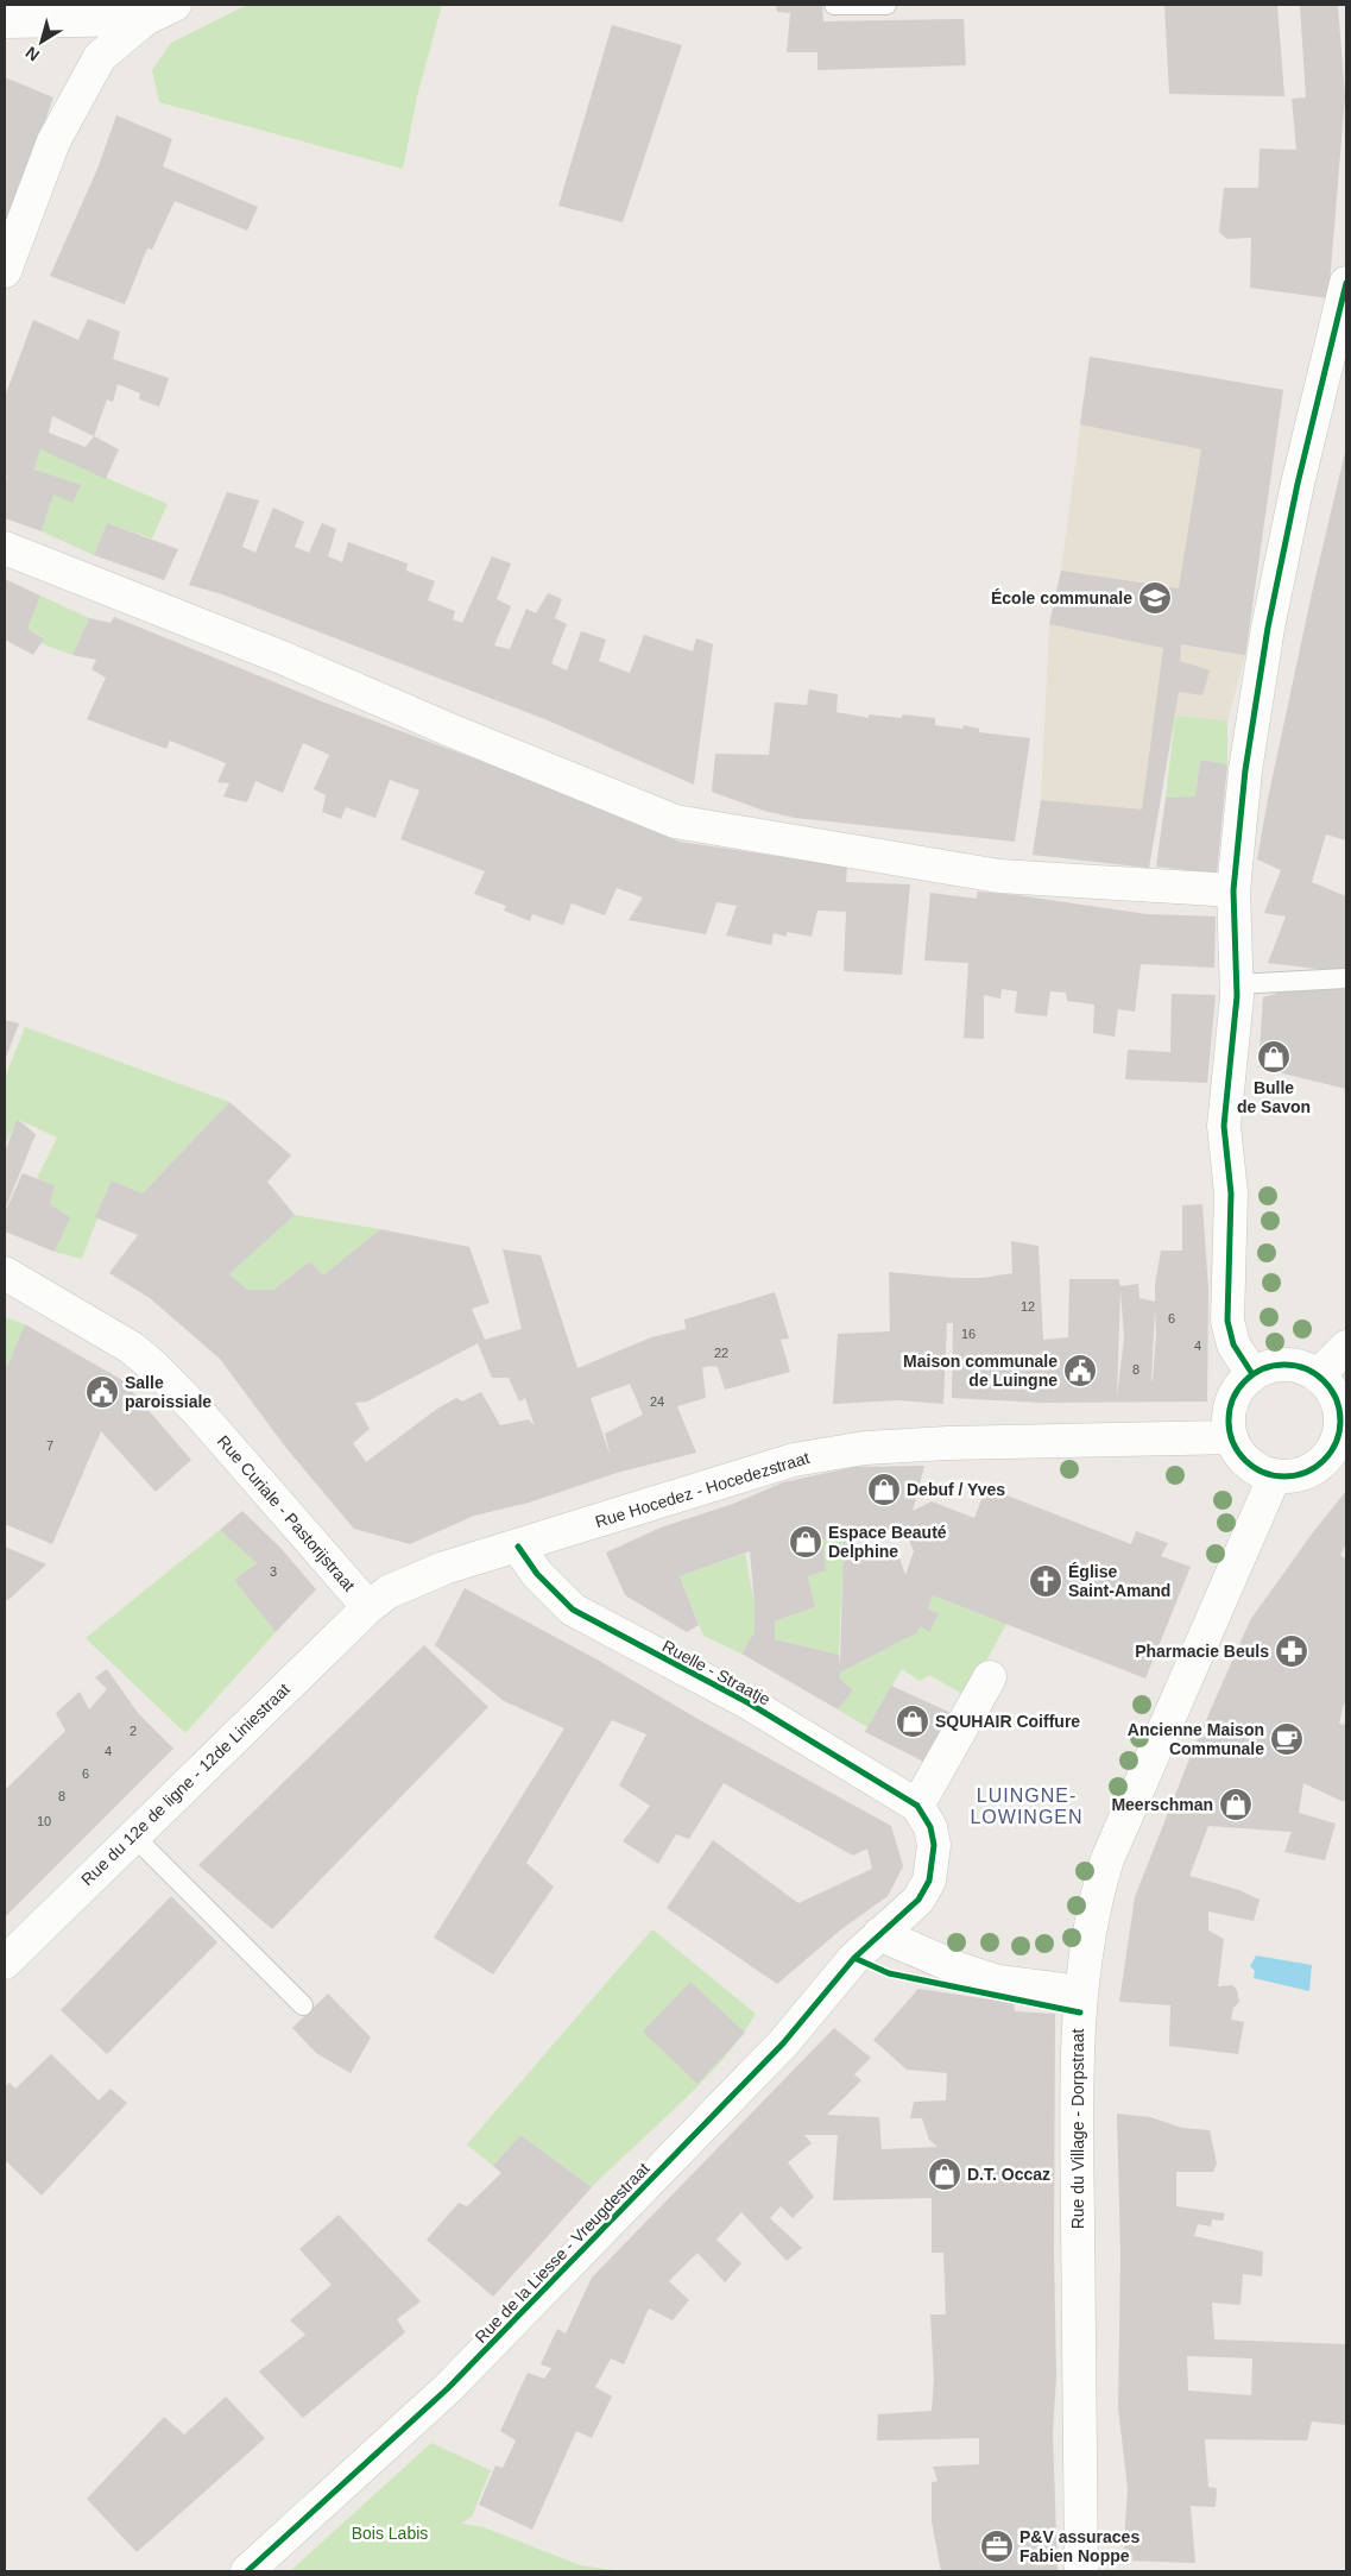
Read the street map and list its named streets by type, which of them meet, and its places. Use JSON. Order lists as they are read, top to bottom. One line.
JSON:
{"streets":{"street":["Rue Hocedez - Hocedezstraat","Rue Curiale - Pastorijstraat","Ruelle - Straatje","Rue du 12e de ligne - 12de Liniestraat","Rue du Village - Dorpstraat","Rue de la Liesse - Vreugdestraat"]},"crossings":[["Rue Hocedez - Hocedezstraat","Rue Curiale - Pastorijstraat"],["Rue Hocedez - Hocedezstraat","Ruelle - Straatje"],["Rue Hocedez - Hocedezstraat","Rue du 12e de ligne - 12de Liniestraat"],["Rue Hocedez - Hocedezstraat","Rue du Village - Dorpstraat"],["Rue Curiale - Pastorijstraat","Rue du 12e de ligne - 12de Liniestraat"],["Ruelle - Straatje","Rue de la Liesse - Vreugdestraat"]],"districts":["LUINGNE- LOWINGEN"],"parks":["Bois Labis"],"places":{"school or university":["École communale"],"shop":["Bulle de Savon","Debuf / Yves","Espace Beauté Delphine","SQUHAIR Coiffure","Meerschman","D.T. Occaz"],"public building":["Maison communale de Luingne","Salle paroissiale"],"church":["Église Saint-Amand"],"pharmacy":["Pharmacie Beuls"],"cafe":["Ancienne Maison Communale"],"office":["P&V assuraces Fabien Noppe"]},"house_numbers":["12","6","16","4","22","8","24","7","3","2","4","6","8","10"],"north":"bottom left"}
